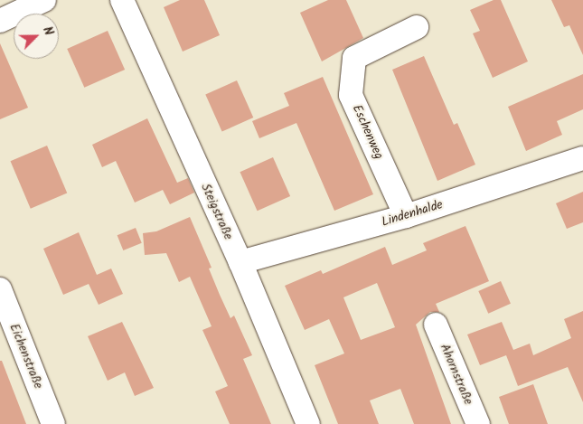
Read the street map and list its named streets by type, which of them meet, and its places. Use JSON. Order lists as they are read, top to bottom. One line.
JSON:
{"streets":{"street":["Eschenweg","Steigstraße","Lindenhalde","Eichenstraße","Ahornstraße"]},"crossings":[["Eschenweg","Lindenhalde"],["Steigstraße","Lindenhalde"]],"north":"top right"}
